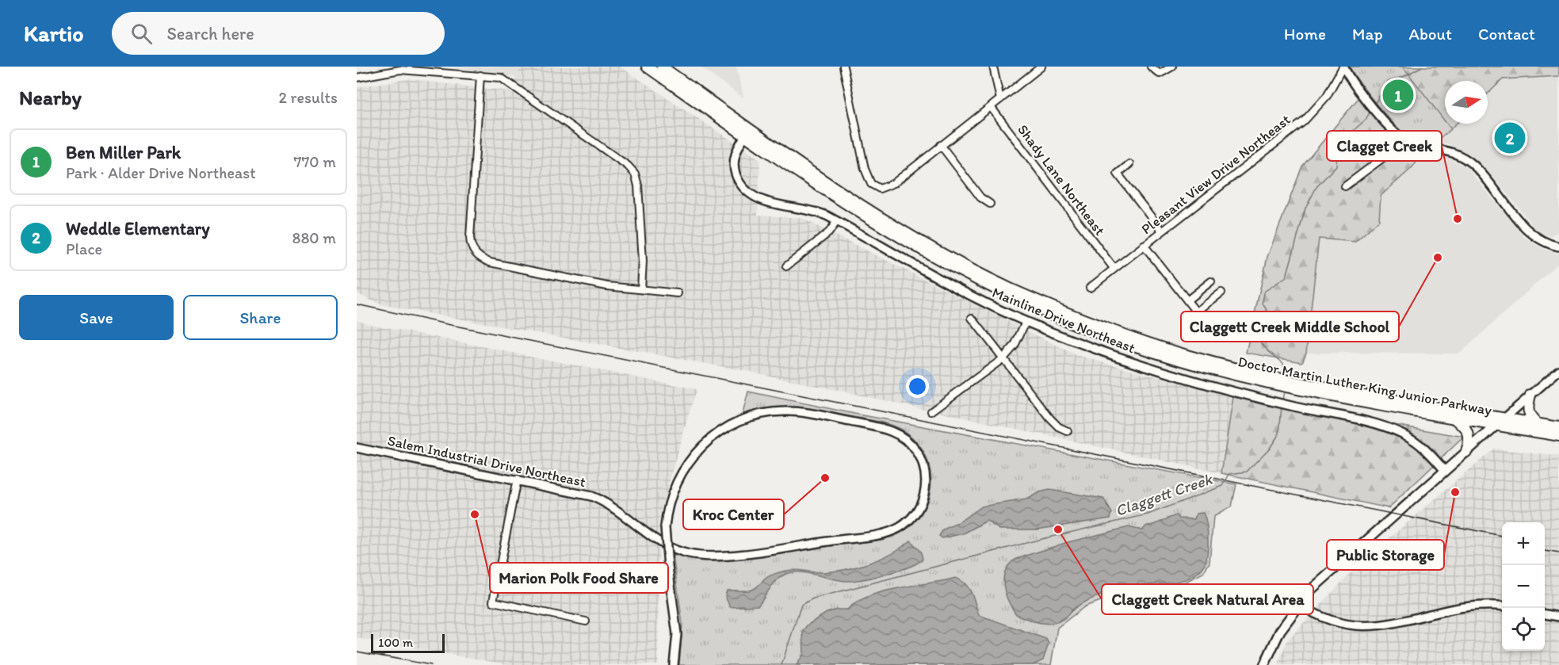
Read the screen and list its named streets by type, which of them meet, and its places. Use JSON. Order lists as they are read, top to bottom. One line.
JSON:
{"streets":{"highway":["Doctor Martin Luther King Junior Parkway"],"street":["Pleasant View Drive Northeast","Shady Lane Northeast","Mainline Drive Northeast","Salem Industrial Drive Northeast"]},"crossings":[["Pleasant View Drive Northeast","Shady Lane Northeast"],["Mainline Drive Northeast","Doctor Martin Luther King Junior Parkway"]],"water":["Claggett Creek"],"places":["Clagget Creek","Claggett Creek Middle School","Kroc Center","Public Storage","Marion Polk Food Share","Claggett Creek Natural Area"],"scale_bar":"100 m","north":"right","page":{"header":"Kartio","search":"Search here","nav":["Home","Map","About","Contact"],"heading":["Nearby","2 results"],"pins":["1","2"],"list":[{"mark":"1","name":"Ben Miller Park","note":"Park · Alder Drive Northeast","value":"770 m"},{"mark":"2","name":"Weddle Elementary","note":"Place","value":"880 m"}],"buttons":["Save","Share"],"map_buttons":["+","−"],"scale":"100 m"}}
